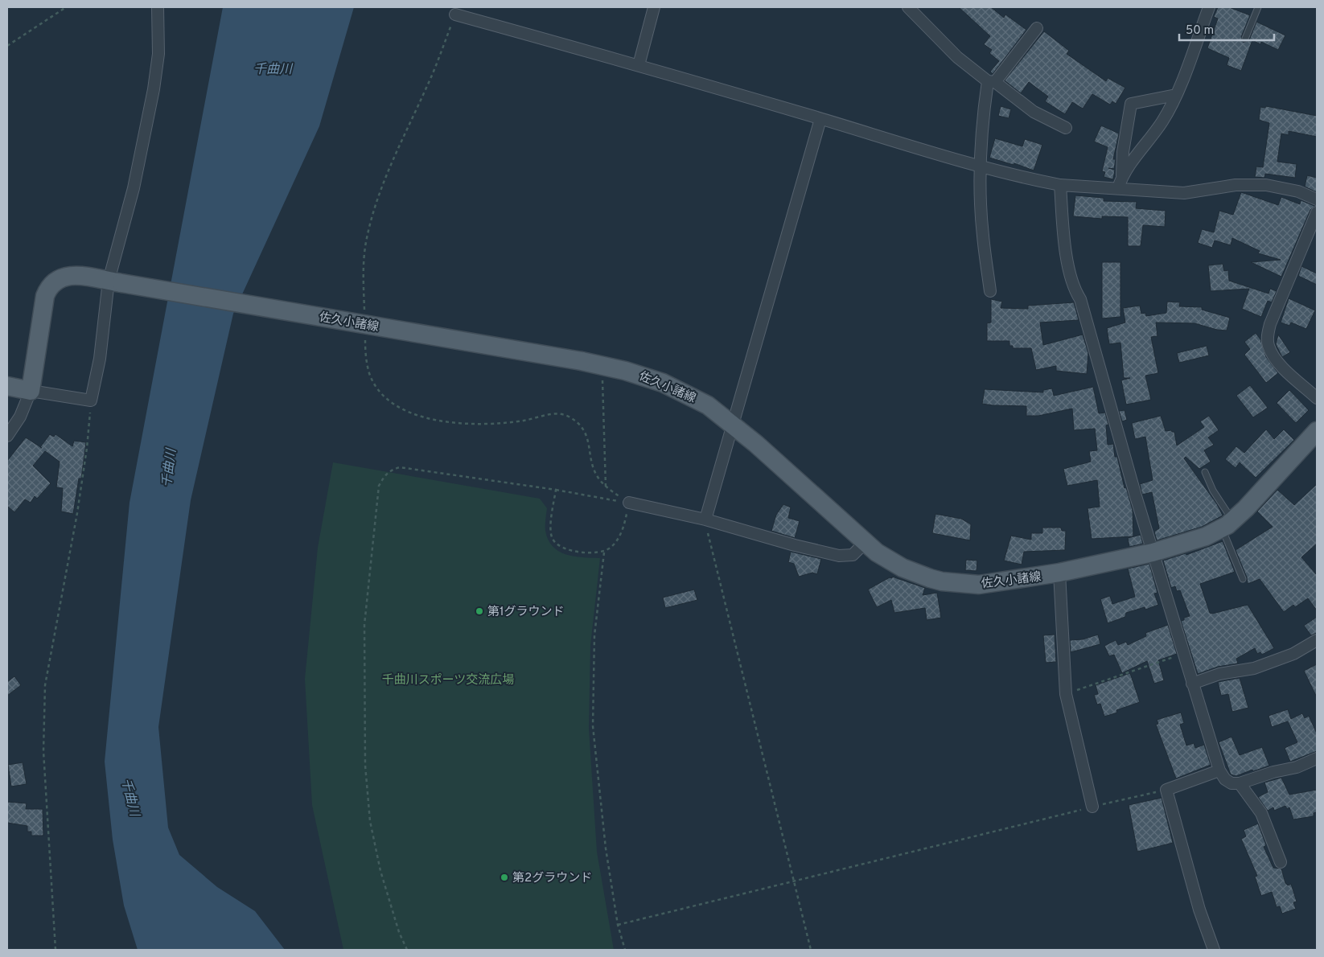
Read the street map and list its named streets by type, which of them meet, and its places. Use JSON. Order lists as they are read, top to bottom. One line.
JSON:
{"streets":{"main road":["佐久小諸線"]},"water":["千曲川"],"parks":["千曲川スポーツ交流広場"],"places":["第1グラウンド","第2グラウンド"],"scale_bar":"50 m"}
